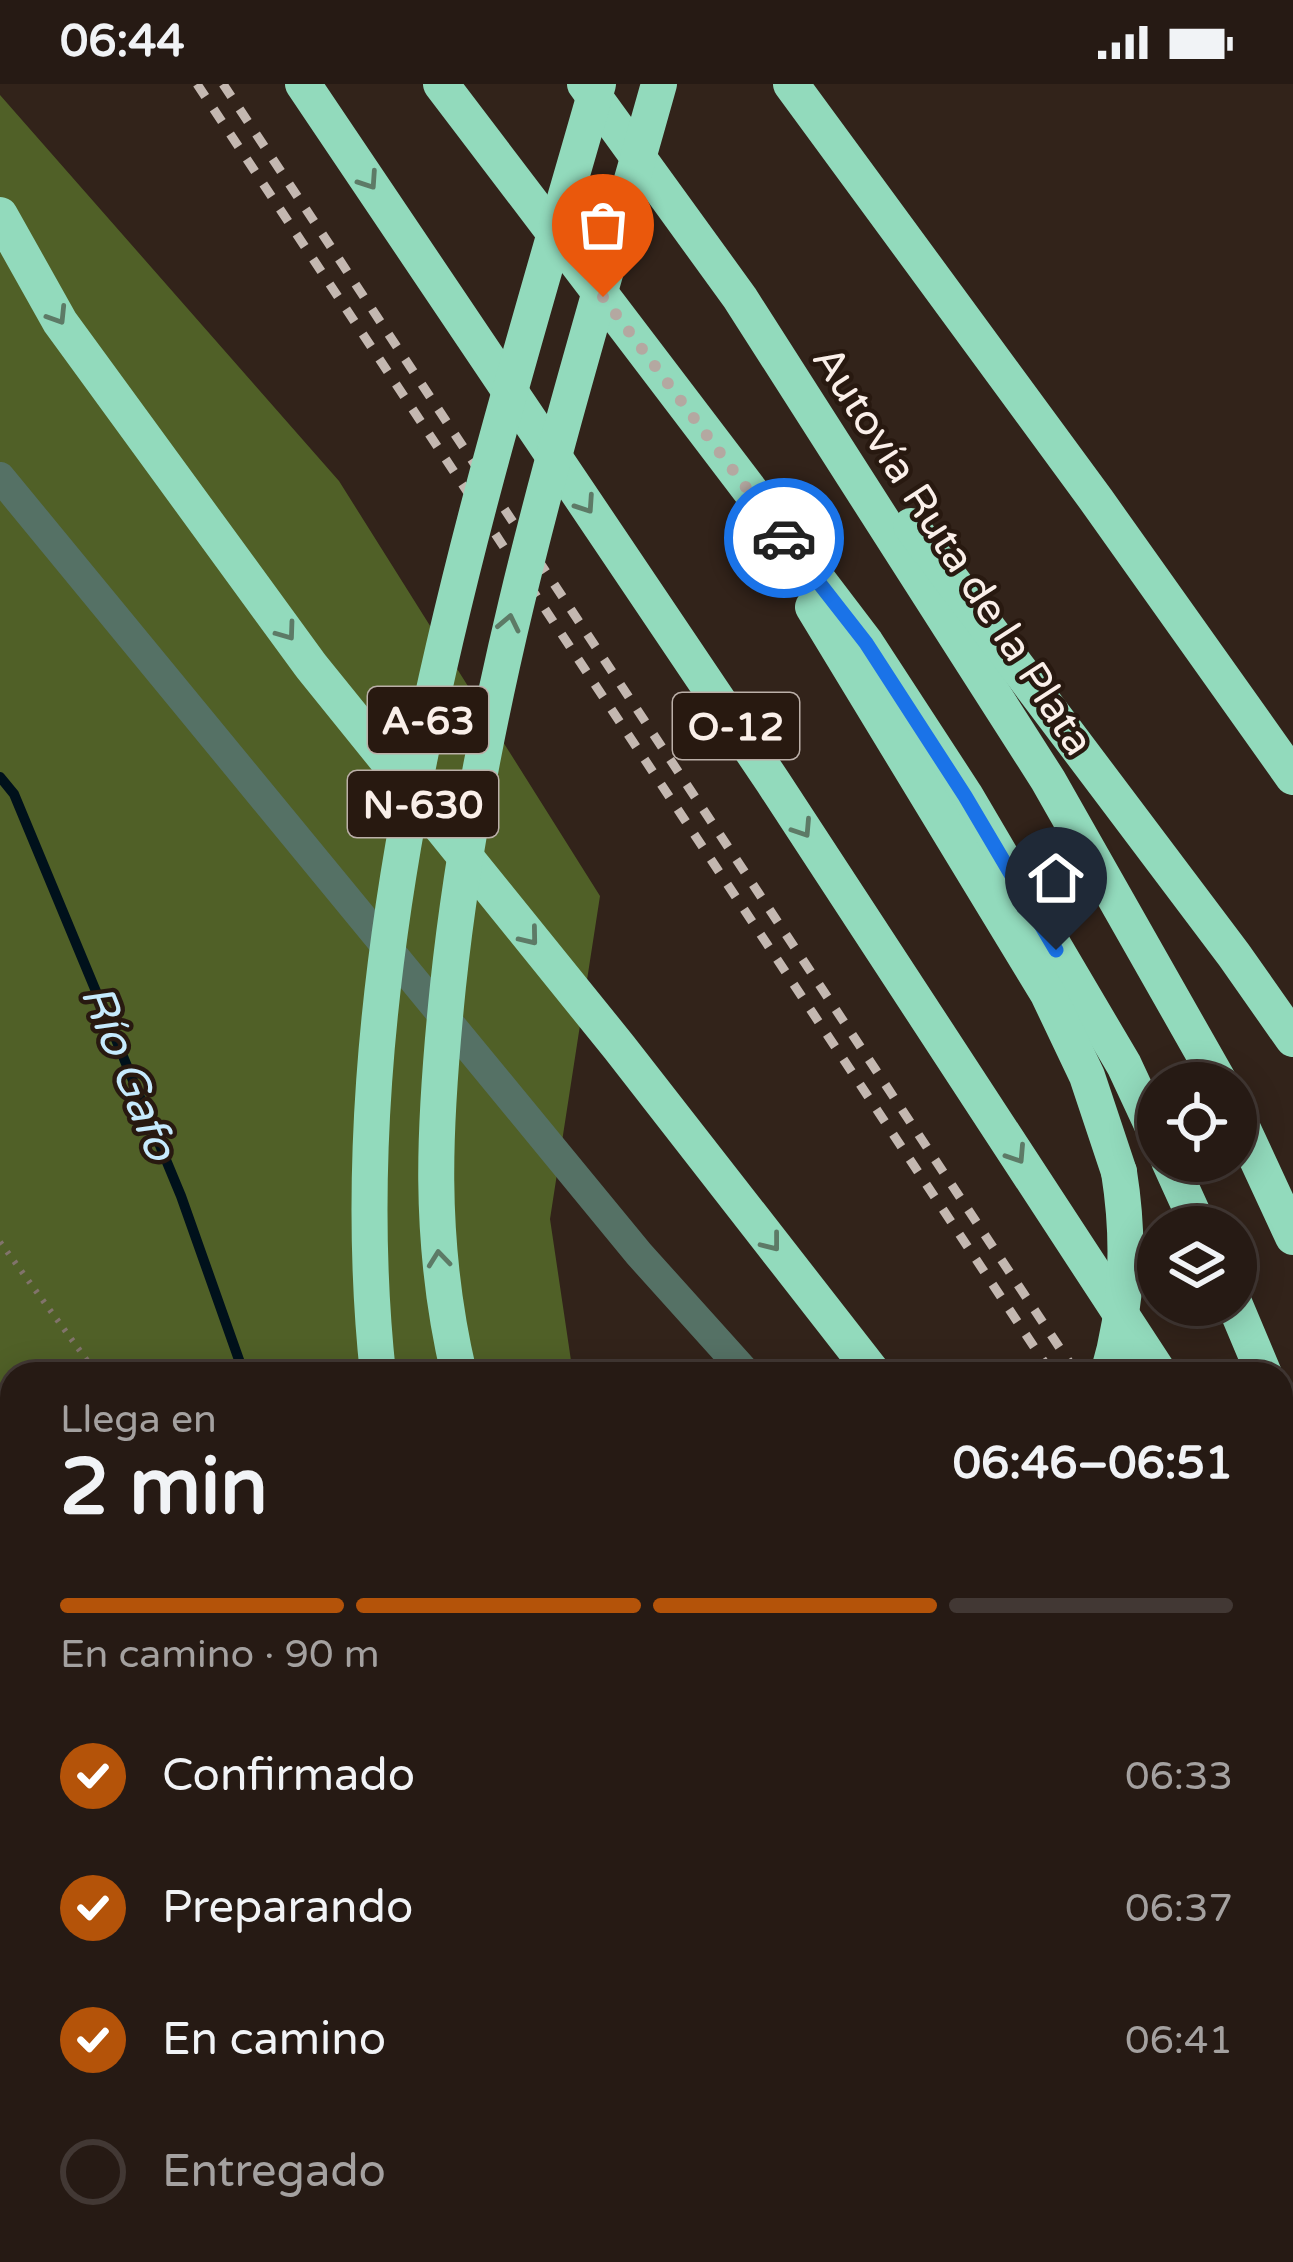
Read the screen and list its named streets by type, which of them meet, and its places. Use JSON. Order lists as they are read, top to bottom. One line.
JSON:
{"streets":{"highway":["Autovía Ruta de la Plata","A-63","O-12","N-630"]},"water":["Río Gafo"],"page":{"status":"06:44","heading":["2 min","Llega en","06:46–06:51"],"bar":"En camino · 90 m","list":[["Confirmado","06:33"],["Preparando","06:37"],["En camino","06:41"],"Entregado"]}}
